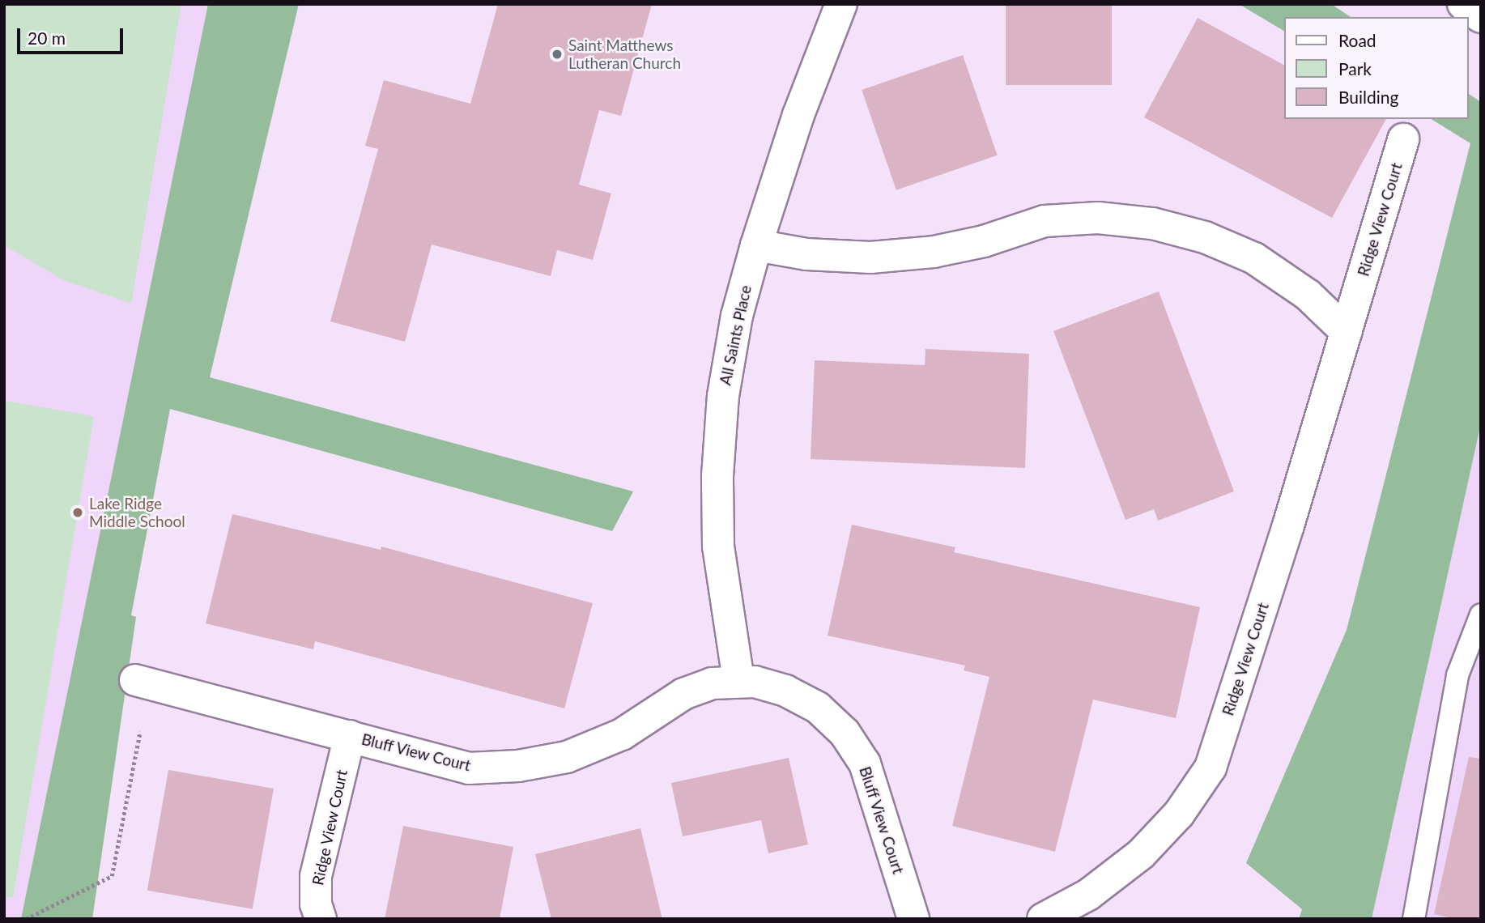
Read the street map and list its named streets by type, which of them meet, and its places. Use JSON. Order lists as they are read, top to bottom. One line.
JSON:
{"streets":{"street":["Ridge View Court","All Saints Place","Bluff View Court"]},"crossings":[["Ridge View Court","Bluff View Court"],["All Saints Place","Bluff View Court"]],"places":["Saint Matthews Lutheran Church","Lake Ridge Middle School"],"legend":["Road","Park","Building"],"scale_bar":"20 m"}
